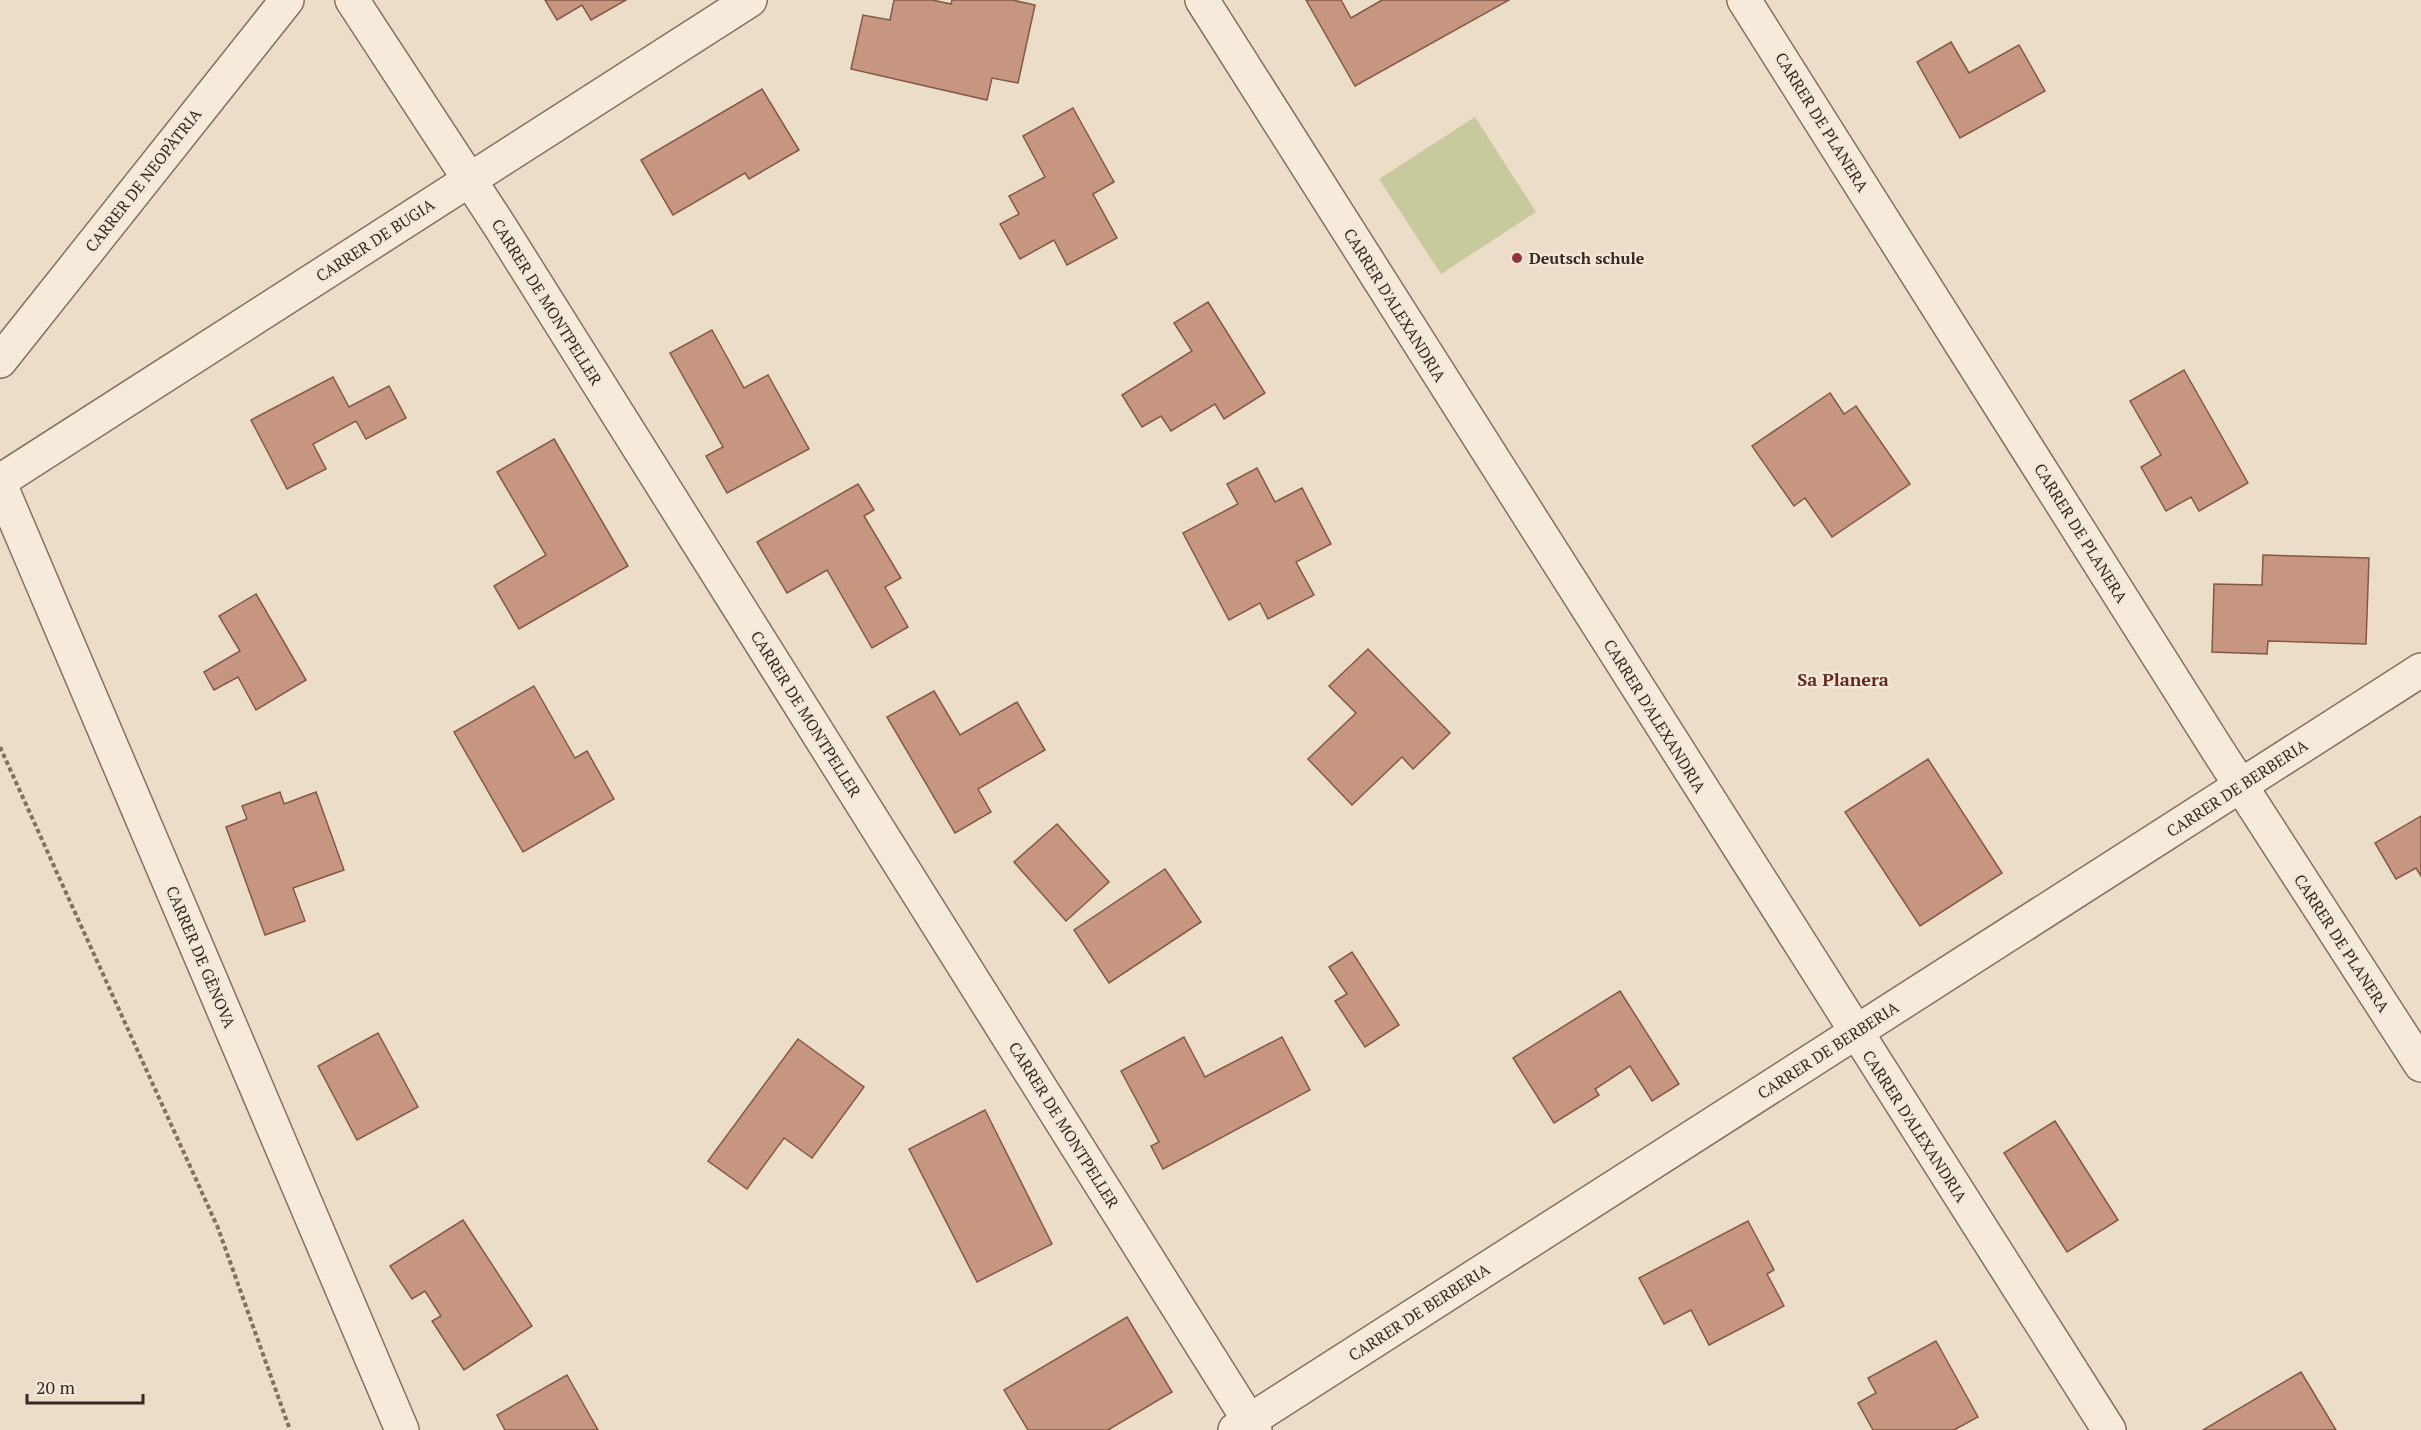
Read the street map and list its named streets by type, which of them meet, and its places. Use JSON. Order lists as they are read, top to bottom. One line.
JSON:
{"streets":{"street":["CARRER DE PLANERA","CARRER DE NEOPÀTRIA","CARRER DE BUGIA","CARRER DE MONTPELLER","CARRER D'ALEXANDRIA","CARRER DE BERBERIA","CARRER DE GÈNOVA"]},"crossings":[["CARRER DE PLANERA","CARRER DE BERBERIA"],["CARRER DE BUGIA","CARRER DE MONTPELLER"],["CARRER DE BUGIA","CARRER DE GÈNOVA"],["CARRER DE MONTPELLER","CARRER DE BERBERIA"],["CARRER D'ALEXANDRIA","CARRER DE BERBERIA"]],"districts":["Sa Planera"],"places":["Deutsch schule"],"scale_bar":"20 m"}
